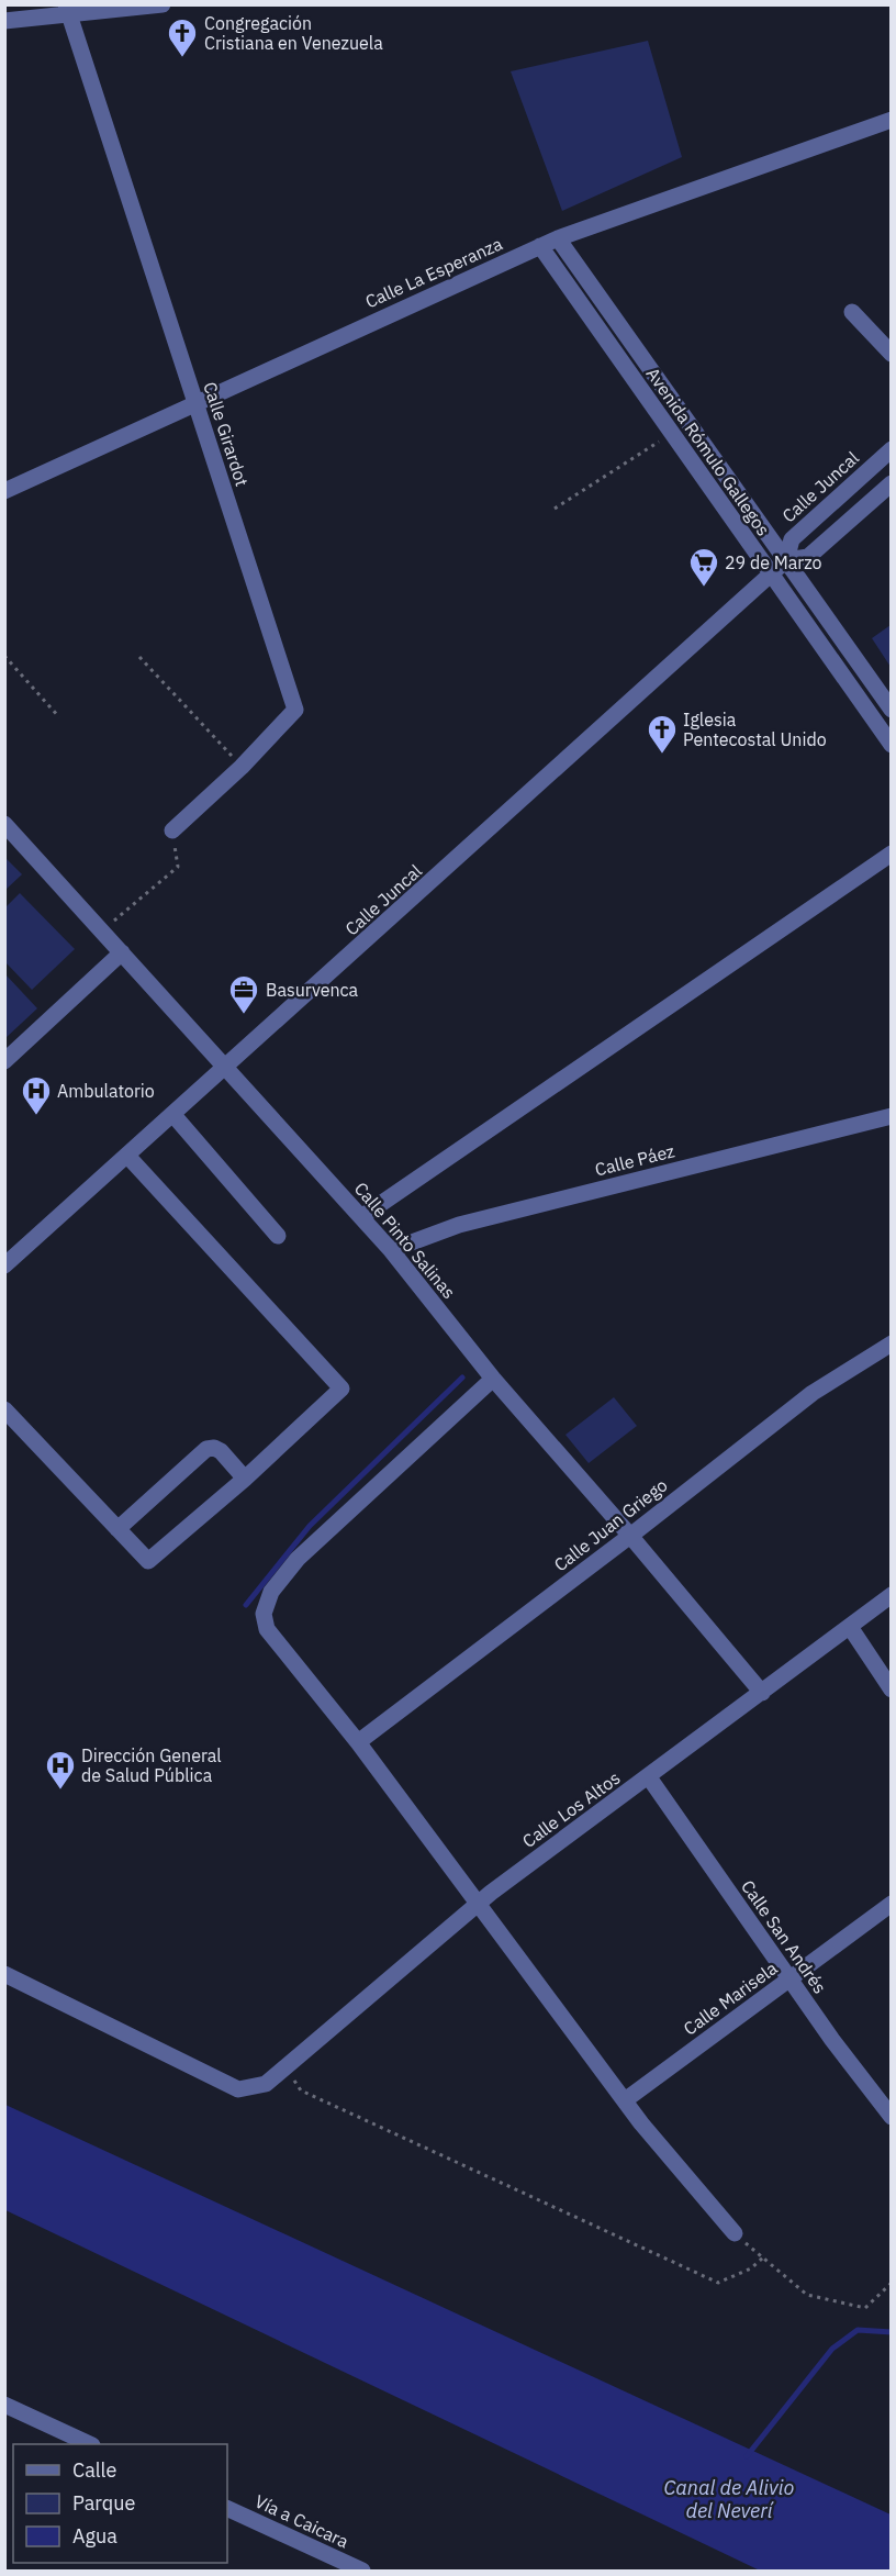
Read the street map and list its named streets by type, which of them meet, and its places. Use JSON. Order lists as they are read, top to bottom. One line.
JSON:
{"streets":{"street":["Calle La Esperanza","Calle Girardot","Avenida Rómulo Gallegos","Calle Juncal","Calle Páez","Calle Pinto Salinas","Calle Juan Griego","Calle Los Altos","Calle San Andrés","Calle Marisela","Vía a Caicara"]},"crossings":[["Calle La Esperanza","Calle Girardot"],["Calle La Esperanza","Avenida Rómulo Gallegos"],["Avenida Rómulo Gallegos","Calle Juncal"],["Calle Juncal","Calle Pinto Salinas"],["Calle Páez","Calle Pinto Salinas"],["Calle Pinto Salinas","Calle Juan Griego"],["Calle Pinto Salinas","Calle Los Altos"],["Calle Los Altos","Calle San Andrés"],["Calle San Andrés","Calle Marisela"]],"water":["Canal de Alivio del Neverí"],"places":{"church":["Congregación Cristiana en Venezuela","Iglesia Pentecostal Unido"],"supermarket":["29 de Marzo"],"office":["Basurvenca"],"hospital":["Ambulatorio","Dirección General de Salud Pública"]},"legend":["Calle","Parque","Agua"]}
